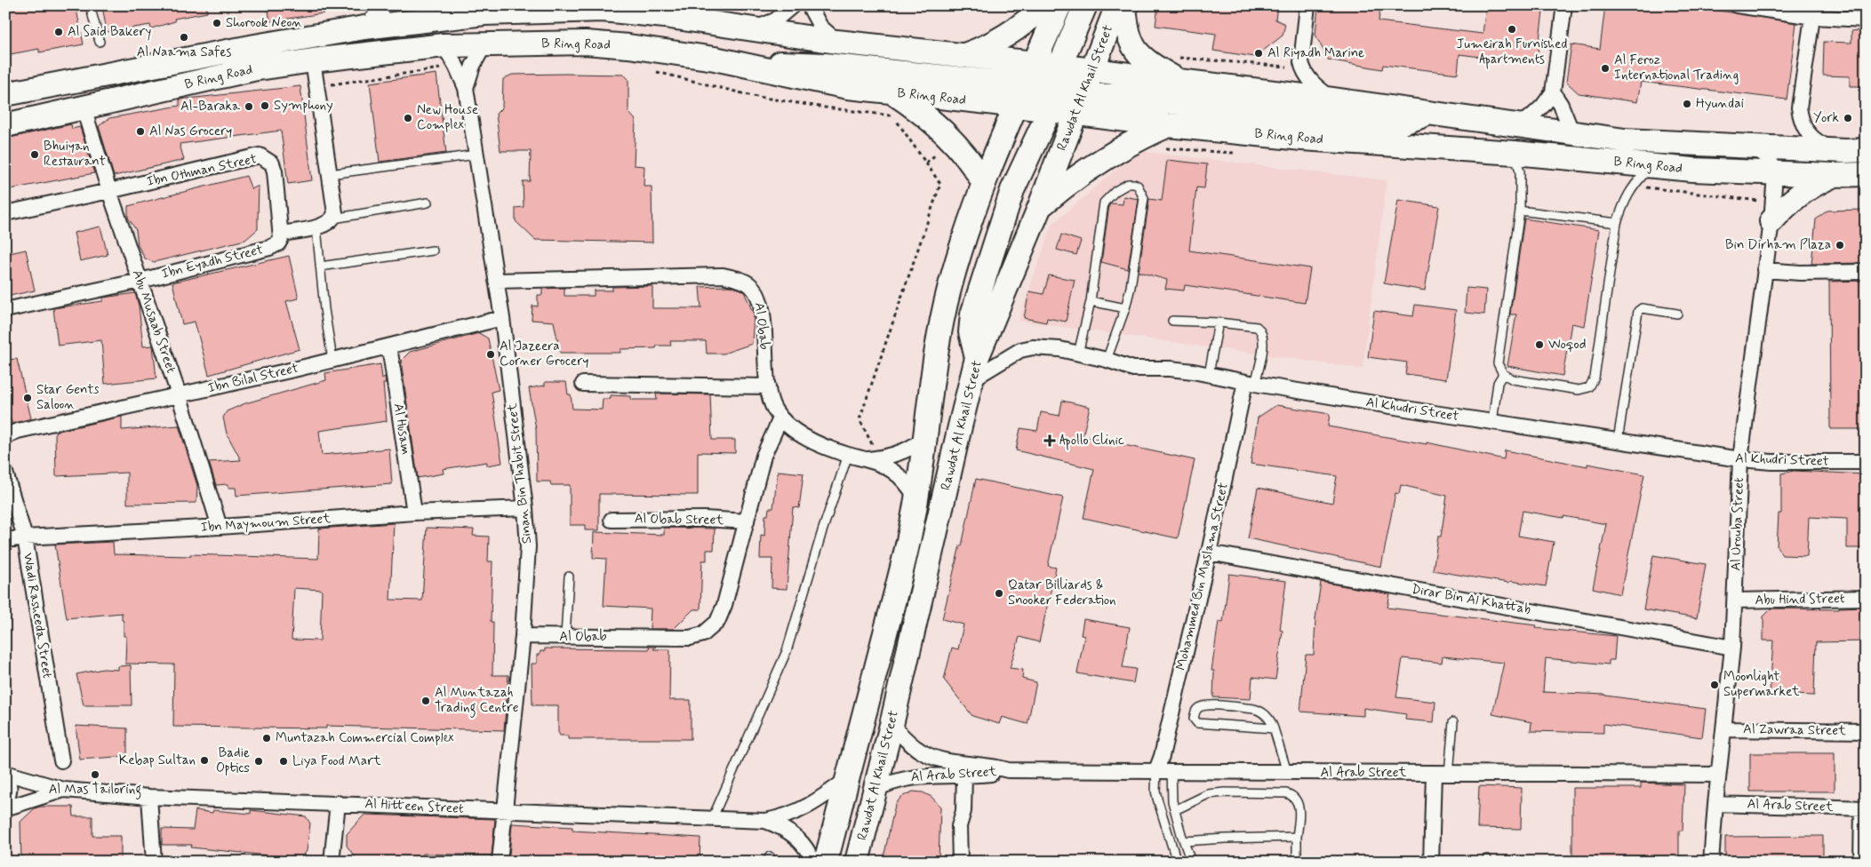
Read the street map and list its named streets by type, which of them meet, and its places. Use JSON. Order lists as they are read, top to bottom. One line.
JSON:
{"streets":{"main road":["B Ring Road","Rawdat Al Khail Street"],"street":["Ibn Othman Street","Ibn Eyadh Street","Abu Musaab Street","Al Obab","Ibn Bilal Street","Al Khudri Street","Al Husam","Sinan Bin Thabit Street","Al Obab Street","Ibn Maymoum Street","Al Urouba Street","Mohammed Bin Maslama Street","Dirar Bin Al Khattab","Abu Hind Street","Wadi Rasheeda Street","Al Zawraa Street","Al Arab Street","Al Hitteen Street"]},"crossings":[["B Ring Road","Rawdat Al Khail Street"],["B Ring Road","Sinan Bin Thabit Street"],["B Ring Road","Al Urouba Street"],["Rawdat Al Khail Street","Al Khudri Street"],["Rawdat Al Khail Street","Al Arab Street"],["Rawdat Al Khail Street","Al Hitteen Street"],["Ibn Othman Street","Ibn Eyadh Street"],["Ibn Othman Street","Abu Musaab Street"],["Ibn Eyadh Street","Abu Musaab Street"],["Abu Musaab Street","Ibn Bilal Street"],["Abu Musaab Street","Ibn Maymoum Street"],["Al Obab","Sinan Bin Thabit Street"],["Al Obab","Al Obab Street"],["Ibn Bilal Street","Al Husam"],["Ibn Bilal Street","Sinan Bin Thabit Street"],["Al Khudri Street","Al Urouba Street"],["Al Khudri Street","Mohammed Bin Maslama Street"],["Al Husam","Ibn Maymoum Street"],["Sinan Bin Thabit Street","Ibn Maymoum Street"],["Sinan Bin Thabit Street","Al Hitteen Street"],["Ibn Maymoum Street","Wadi Rasheeda Street"],["Al Urouba Street","Dirar Bin Al Khattab"],["Al Urouba Street","Abu Hind Street"],["Al Urouba Street","Al Zawraa Street"],["Al Urouba Street","Al Arab Street"],["Mohammed Bin Maslama Street","Dirar Bin Al Khattab"],["Mohammed Bin Maslama Street","Al Arab Street"]],"places":{"other":["Shorook Neon","Jumeirah Furnished Apartments","Al Said Bakery","Al Naama Safes","Al Riyadh Marine","Al Feroz International Trading","Hyundai","Symphony","Al-Baraka","New House Complex","York","Al Nas Grocery","Bhuiyan Restaurant","Bin Dirham Plaza","Woqod","Al Jazeera Corner Grocery","Star Gents Saloon","Qatar Billiards & Snooker Federation","Moonlight Supermarket","Al Muntazah Trading Centre","Muntazah Commercial Complex","Kebap Sultan","Badie Optics","Liya Food Mart","Al Mas Tailoring"],"health":["Apollo Clinic"]}}
